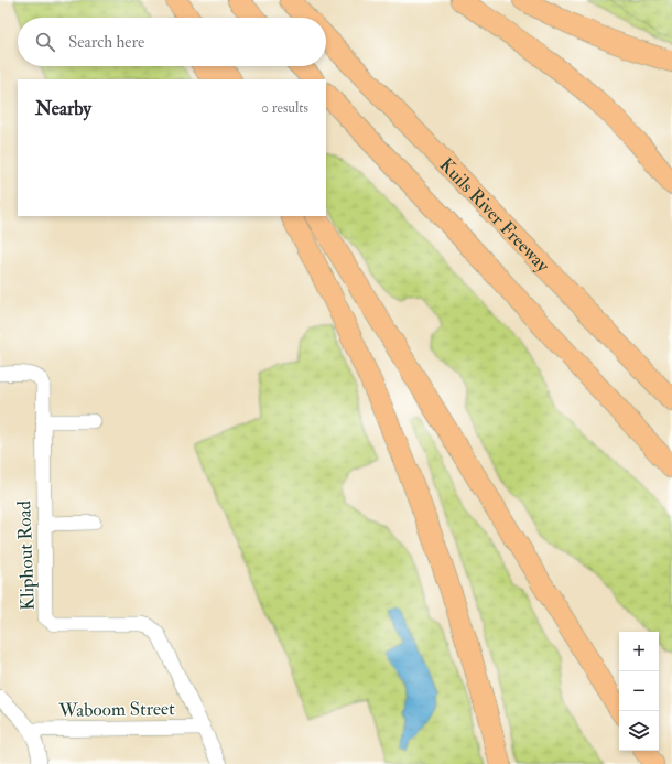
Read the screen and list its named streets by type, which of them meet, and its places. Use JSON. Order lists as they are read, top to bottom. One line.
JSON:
{"streets":{"highway":["Kuils River Freeway"],"street":["Kliphout Road","Waboom Street"]},"crossings":[["Kliphout Road","Waboom Street"]],"page":{"search":"Search here","heading":["Nearby","0 results"],"map_buttons":["+","−"]}}
